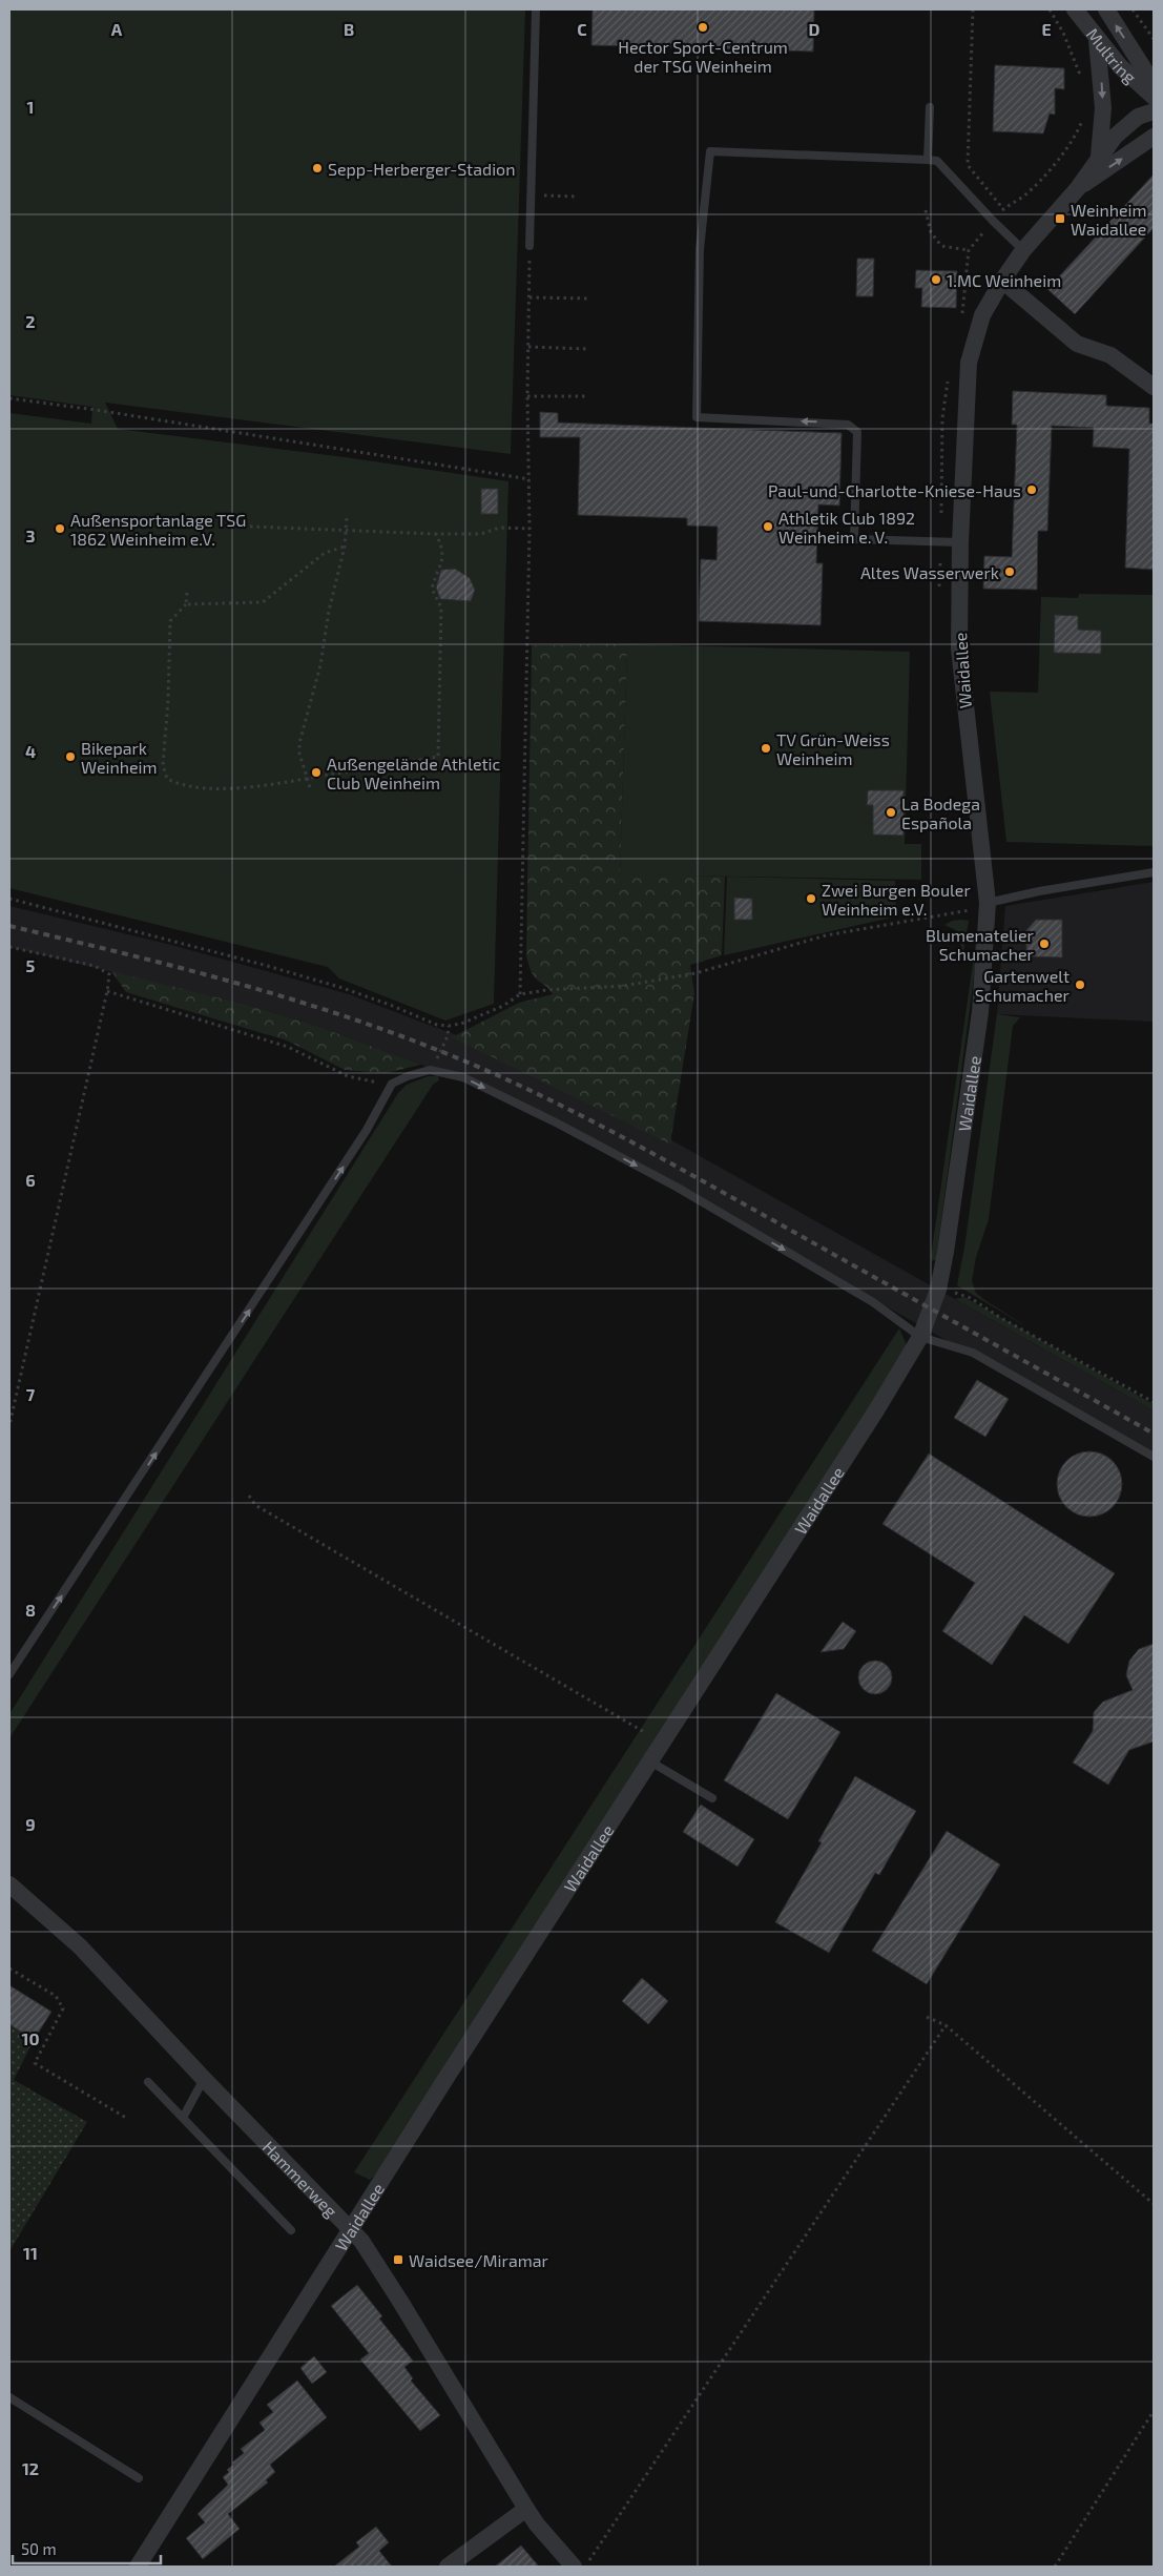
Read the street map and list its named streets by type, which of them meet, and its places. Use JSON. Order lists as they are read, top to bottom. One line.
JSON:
{"streets":{"street":["Multring","Waidallee","Hammerweg"]},"crossings":[["Multring","Waidallee"],["Waidallee","Hammerweg"]],"places":{"other":["Hector Sport-Centrum der TSG Weinheim","Sepp-Herberger-Stadion","1.MC Weinheim","Paul-und-Charlotte-Kniese-Haus","Athletik Club 1892 Weinheim e. V.","Außensportanlage TSG 1862 Weinheim e.V.","Altes Wasserwerk","TV Grün-Weiss Weinheim","Bikepark Weinheim","Außengelände Athletic Club Weinheim","La Bodega Española","Zwei Burgen Bouler Weinheim e.V.","Blumenatelier Schumacher","Gartenwelt Schumacher"],"transit":["Weinheim Waidallee","Waidsee/Miramar"]},"scale_bar":"50 m","grid":{"columns":["A","B","C","D","E"],"rows":["1","2","3","4","5","6","7","8","9","10","11","12"]}}
